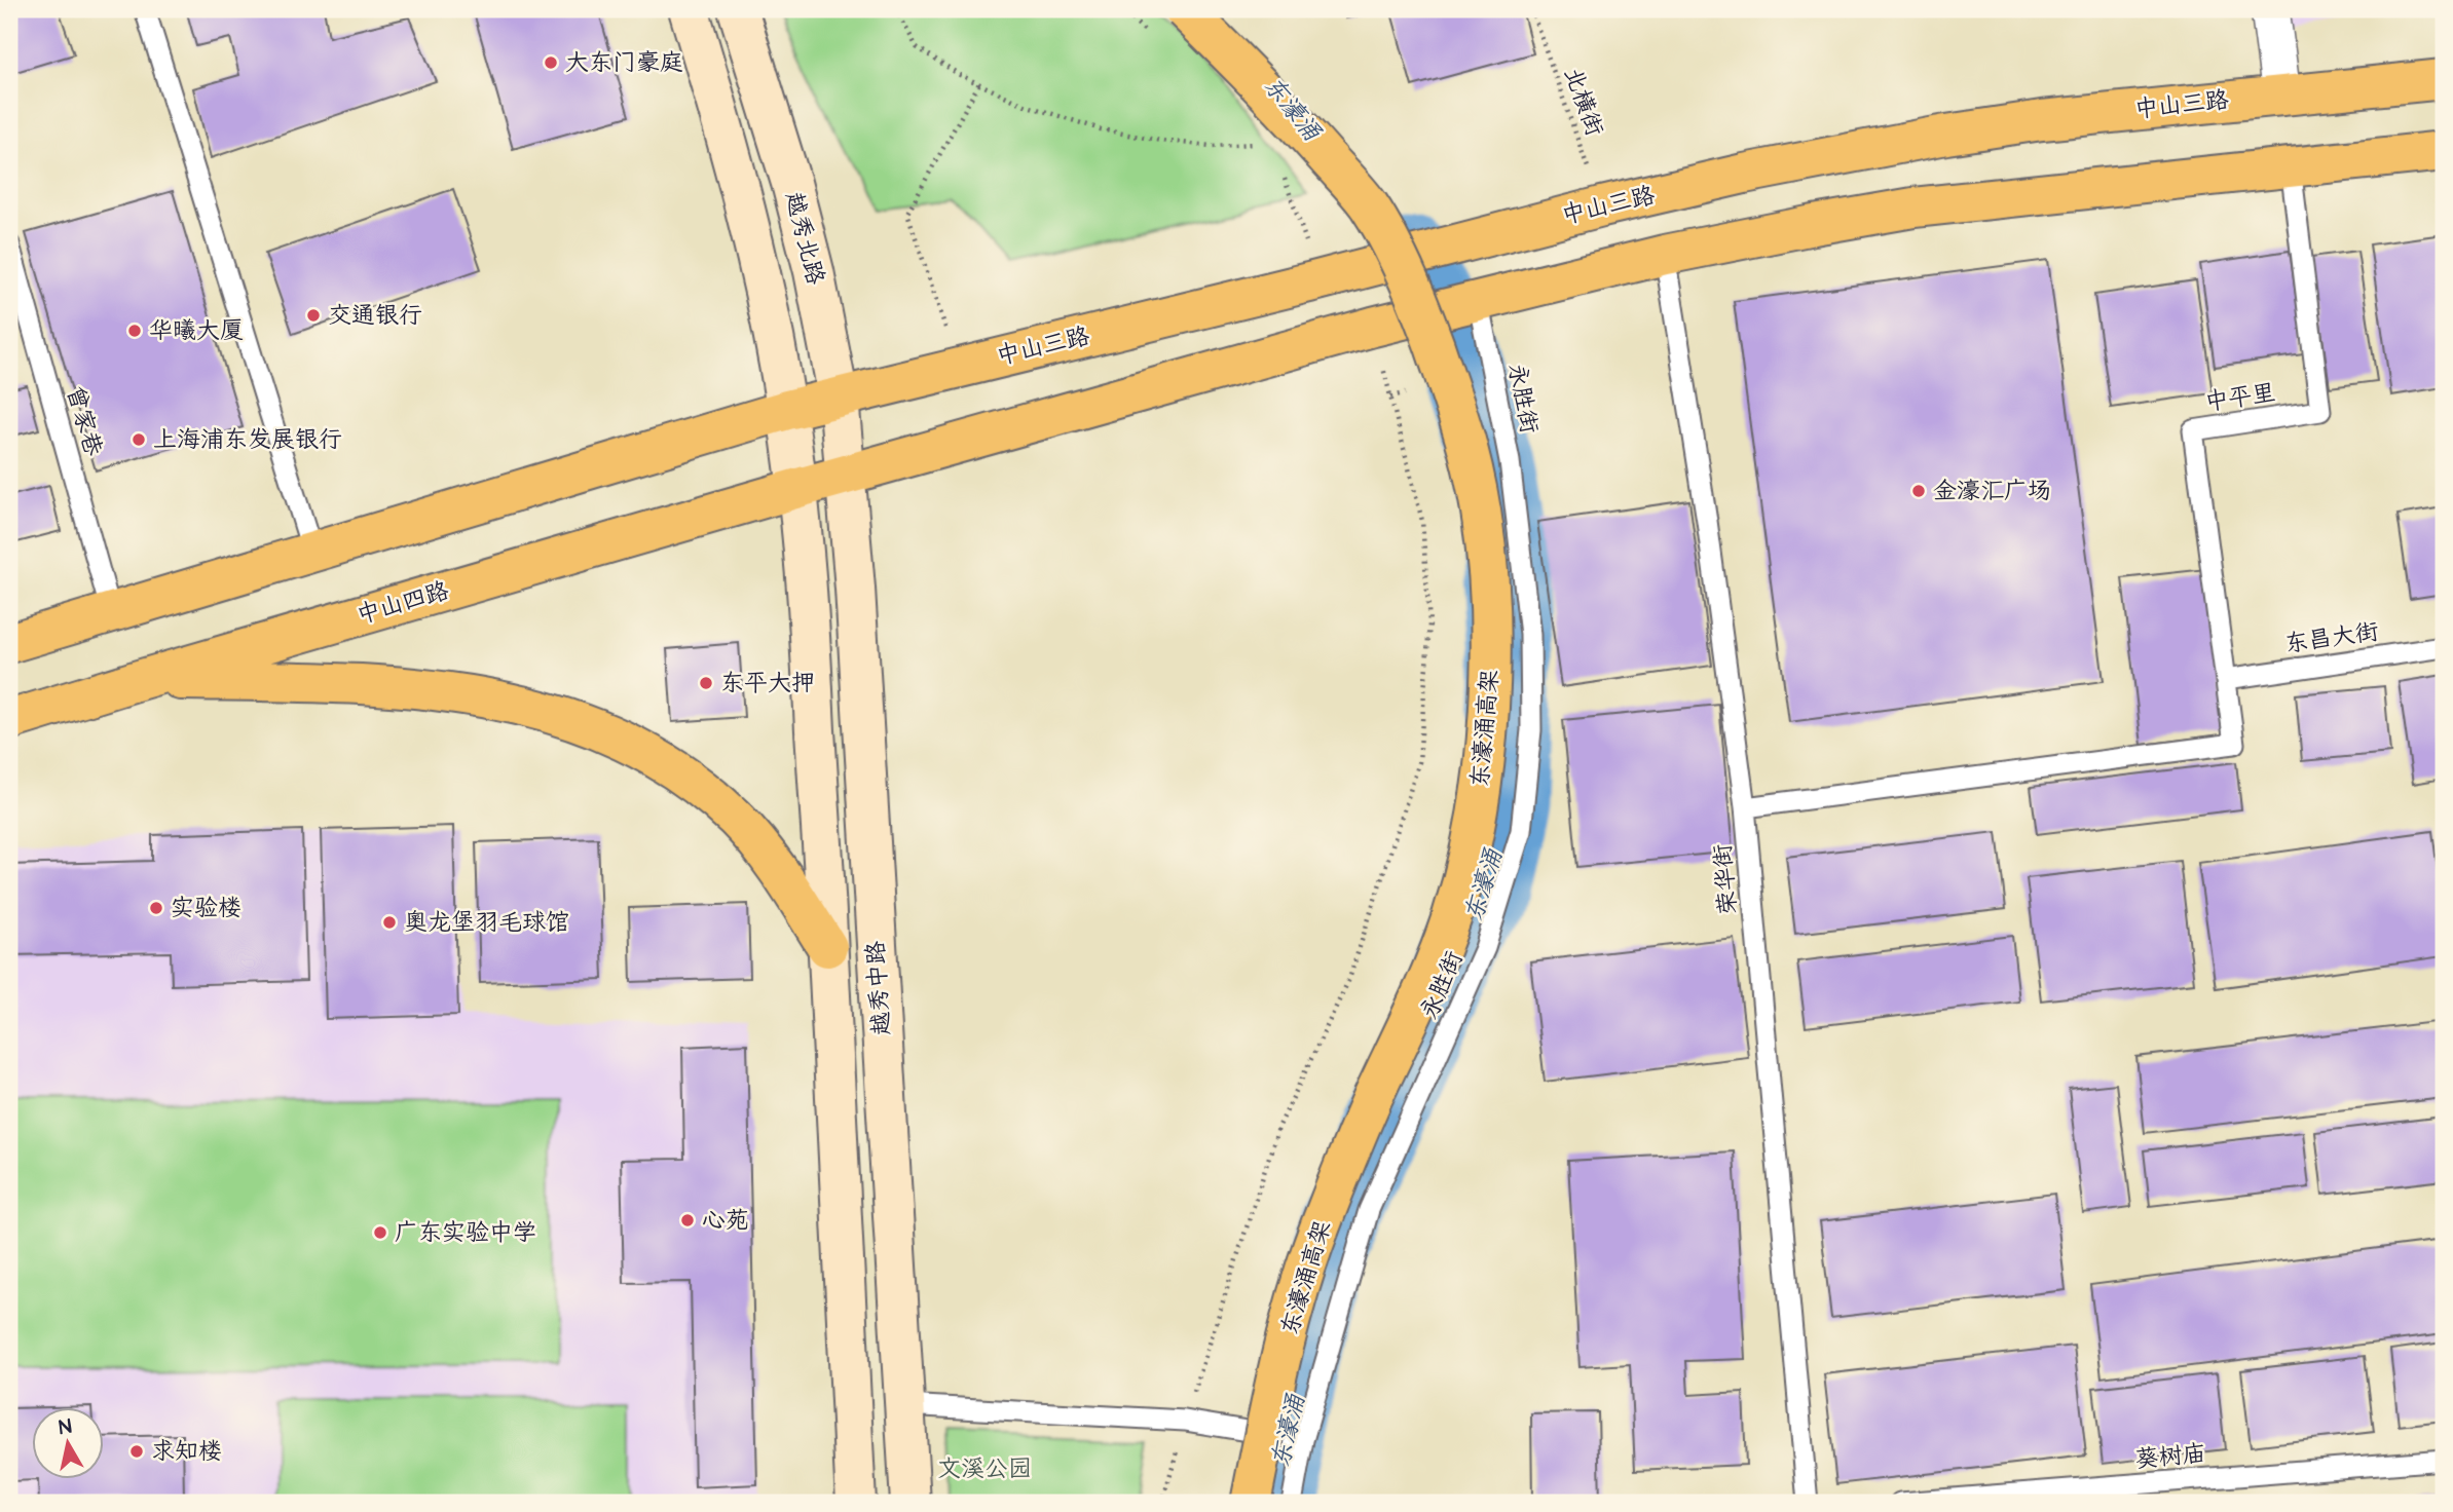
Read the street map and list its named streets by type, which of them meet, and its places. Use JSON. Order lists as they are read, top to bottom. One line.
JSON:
{"streets":{"main road":["中山三路","越秀北路","中山四路","东濠涌高架","越秀中路"],"lane":["中平里","永胜街","曾家巷","东昌大街","荣华街","葵树庙"],"path":["北横街"]},"crossings":[["北横街","中山三路"],["中山三路","越秀北路"],["中山三路","越秀中路"],["越秀北路","越秀中路"],["中平里","东昌大街"],["中平里","荣华街"],["中山四路","越秀中路"]],"water":["东濠涌"],"parks":["文溪公园"],"places":["大东门豪庭","交通银行","华曦大厦","上海浦东发展银行","金濠汇广场","东平大押","实验楼","奥龙堡羽毛球馆","心苑","广东实验中学","求知楼"],"north":"top"}
